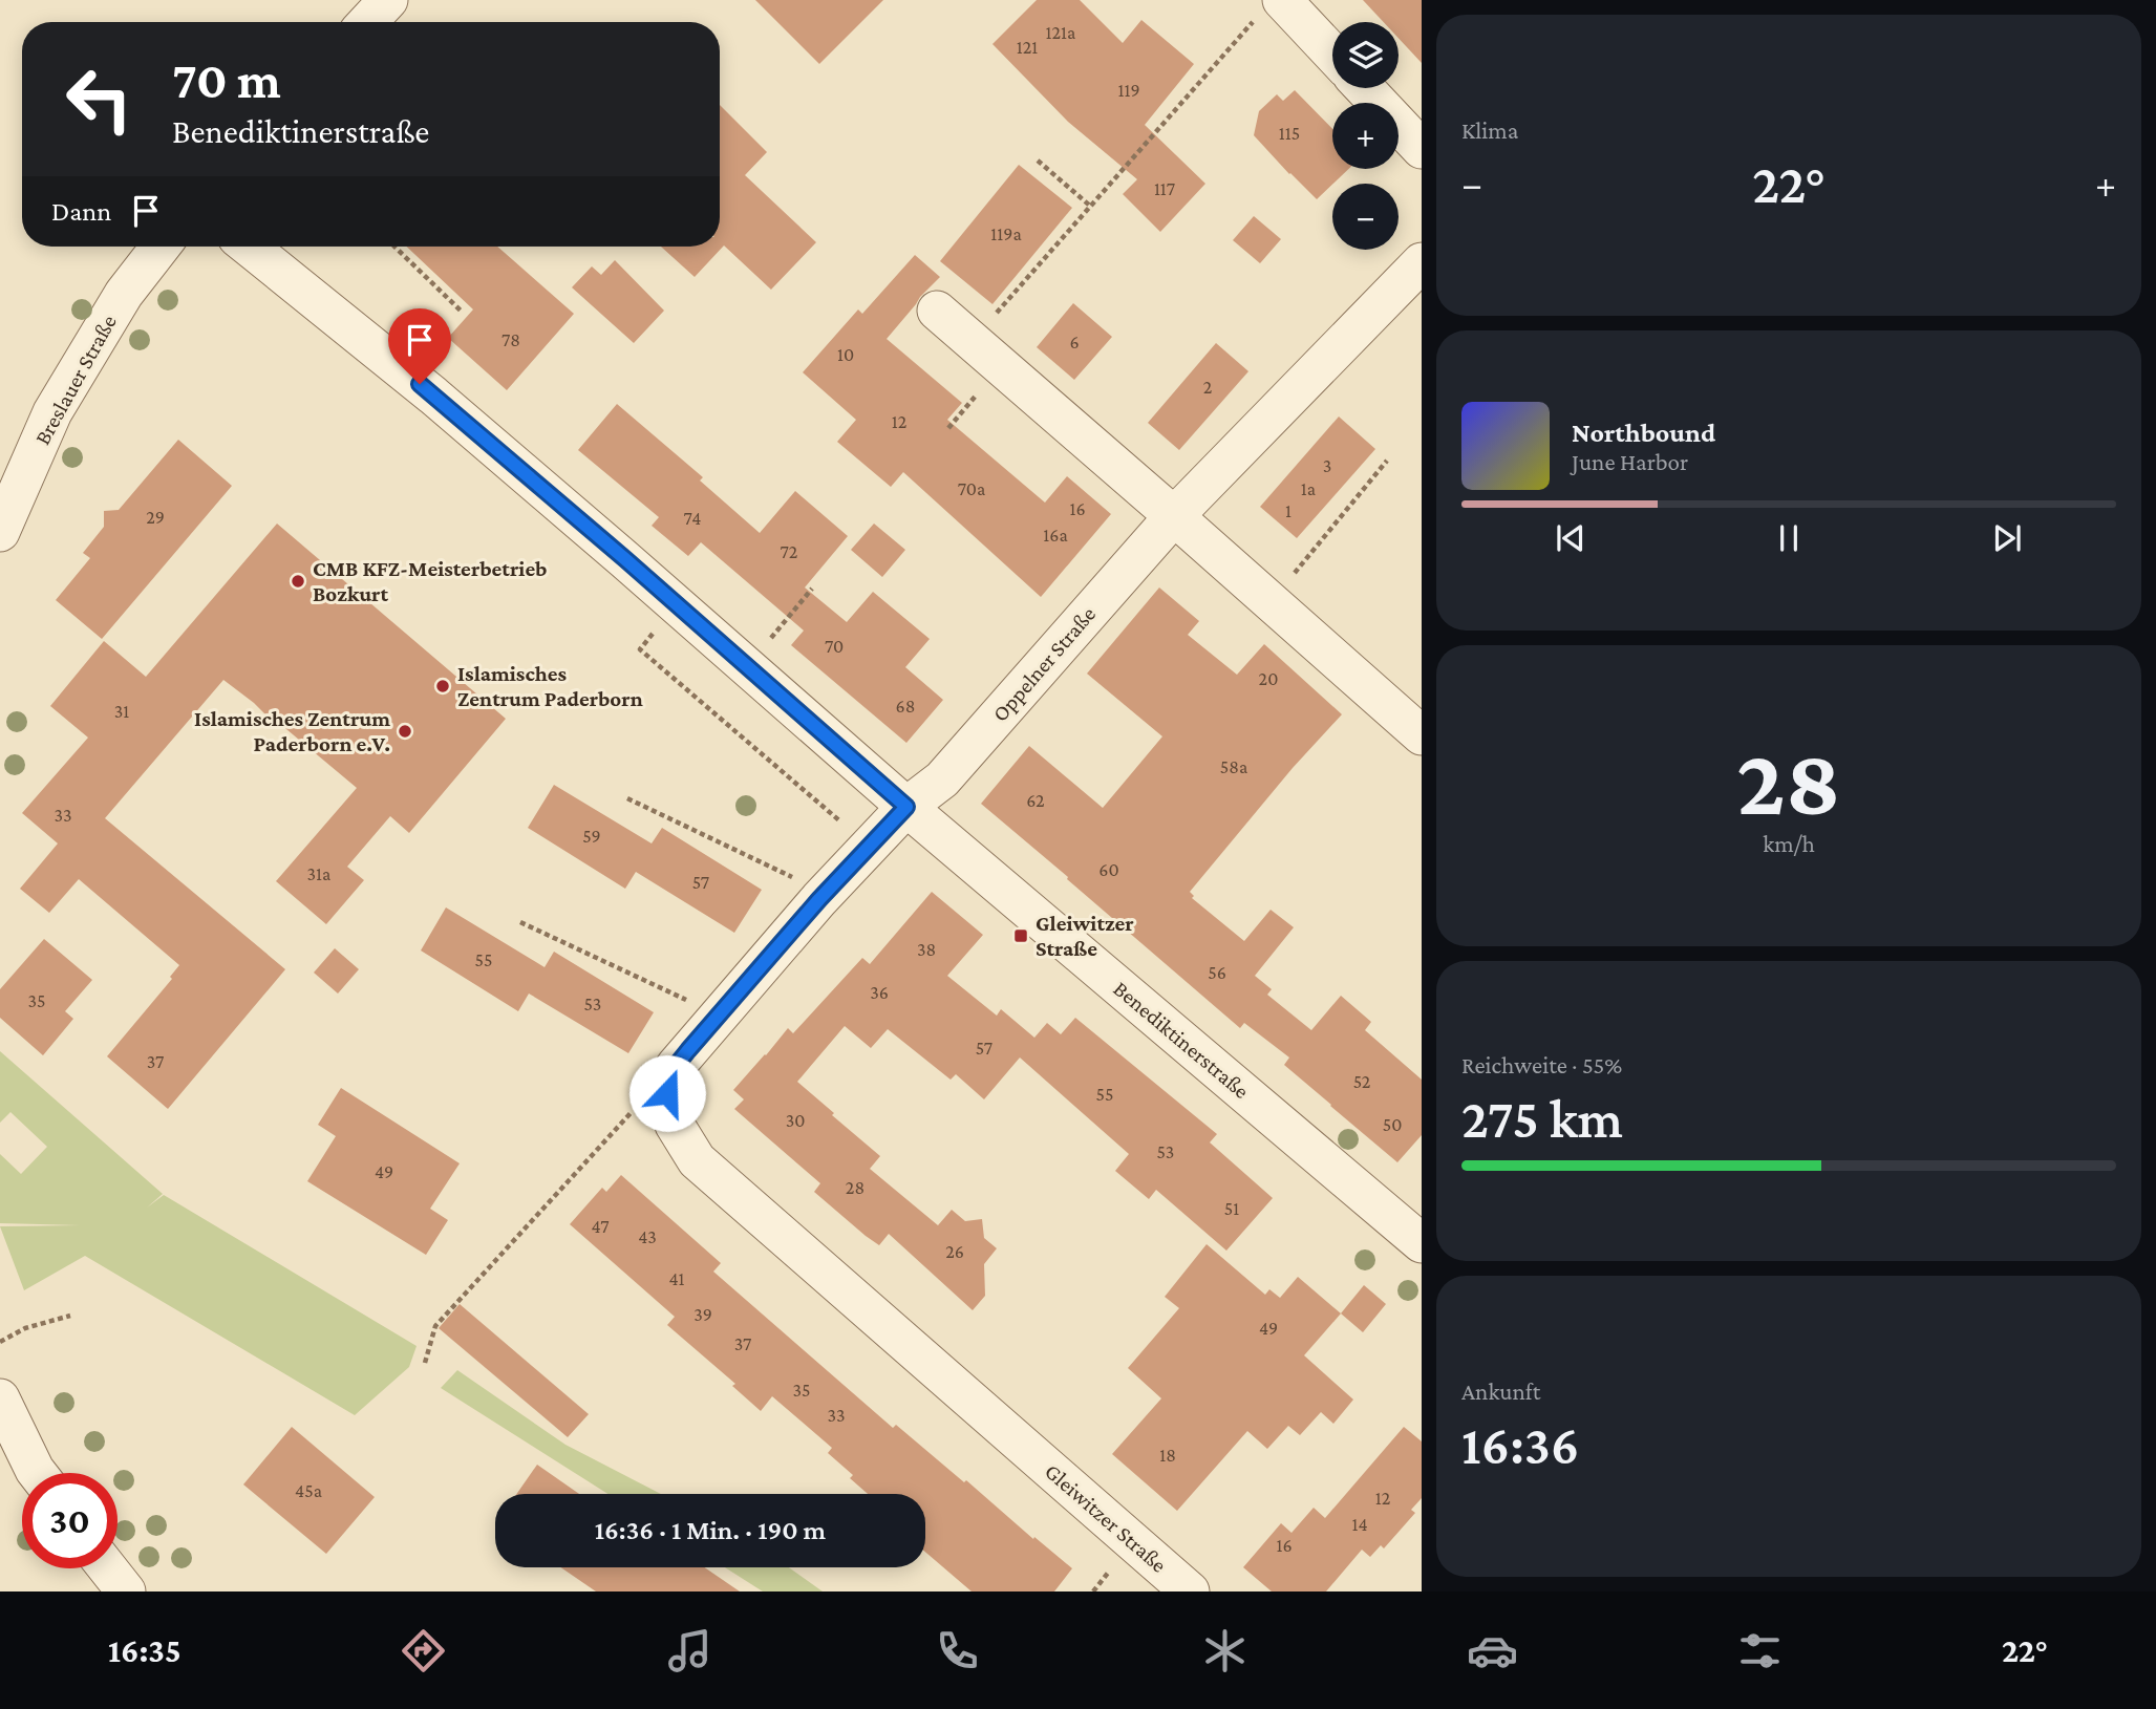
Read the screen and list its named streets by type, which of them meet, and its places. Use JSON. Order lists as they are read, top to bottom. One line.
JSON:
{"streets":{"street":["Breslauer Straße","Oppelner Straße","Benediktinerstraße","Gleiwitzer Straße"]},"crossings":[["Oppelner Straße","Benediktinerstraße"],["Oppelner Straße","Gleiwitzer Straße"],["Benediktinerstraße","Gleiwitzer Straße"]],"places":{"other":["CMB KFZ-Meisterbetrieb Bozkurt","Islamisches Zentrum Paderborn","Islamisches Zentrum Paderborn e.V."],"transit":["Gleiwitzer Straße"]},"house_numbers":["121a","121","119","115","117","119a","78","6","10","2","12","3","70a","1a","16","1","29","74","16a","72","70","20","68","31","58a","62","33","59","60","31a","57","38","55","56","36","35","53","57","37","52","55","30","50","53","49","28","51","47","43","26","41","39","49","37","35","33","18","45a","12","14","16"],"page":{"tile":["Klima",["28","km/h"],["Reichweite · 55%","275 km"],["Ankunft","16:36"]],"map_buttons":["+","−"],"turn":["70 m","Benediktinerstraße"],"heat":["−","22°","+"],"then":"Dann","song":["Northbound","June Harbor"],"limit":"30","trip":"16:36 · 1 Min. · 190 m","tabs":["16:35","22°"]}}
